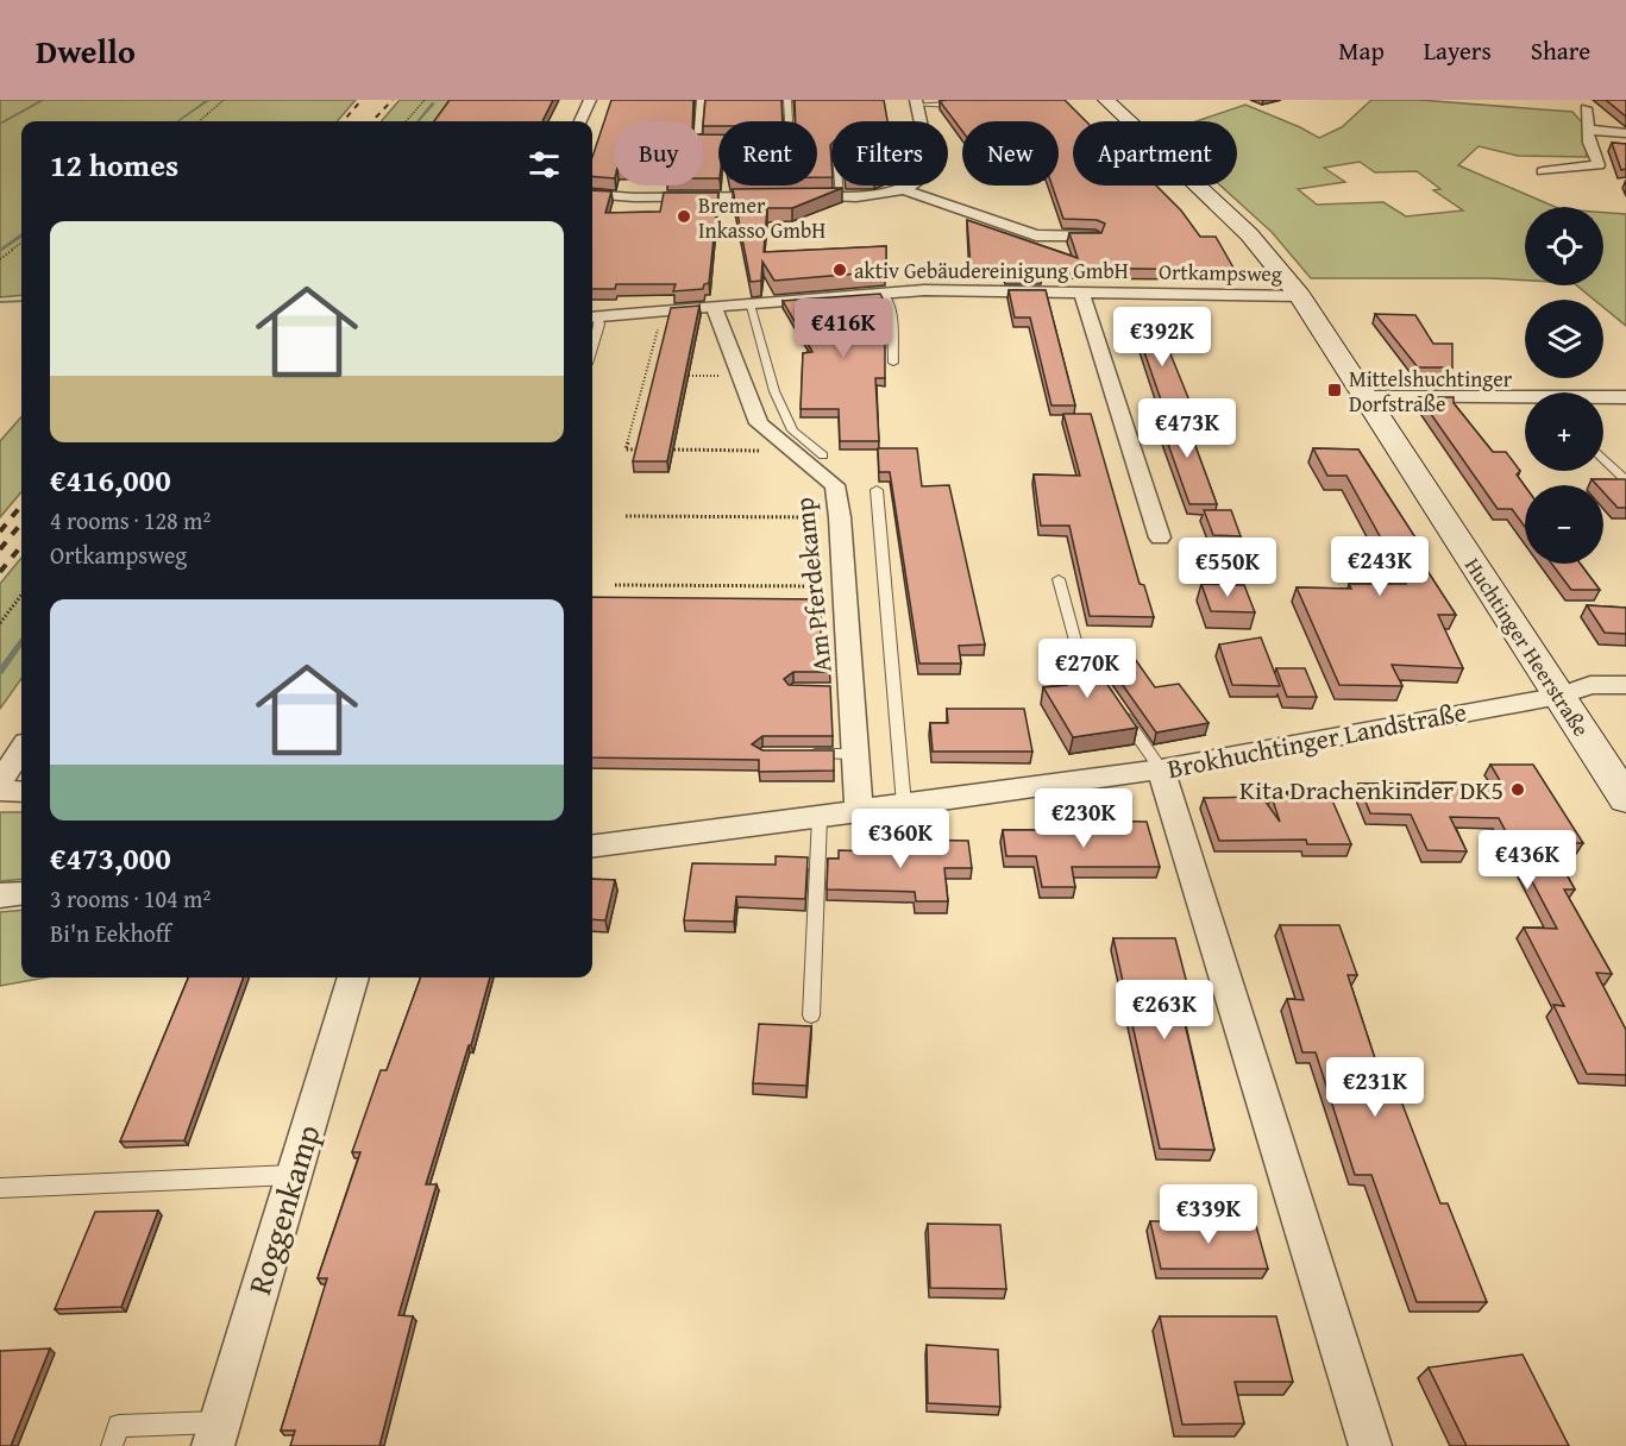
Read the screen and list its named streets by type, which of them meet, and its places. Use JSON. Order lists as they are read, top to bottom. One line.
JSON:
{"streets":{"main road":["Huchtinger Heerstraße"],"street":["Ortkampsweg","Am Pferdekamp","Brokhuchtinger Landstraße","Roggenkamp"]},"crossings":[["Ortkampsweg","Am Pferdekamp"],["Ortkampsweg","Huchtinger Heerstraße"],["Am Pferdekamp","Brokhuchtinger Landstraße"],["Huchtinger Heerstraße","Brokhuchtinger Landstraße"]],"places":{"other":["Bremer Inkasso GmbH","aktiv Gebäudereinigung GmbH","Kita Drachenkinder DK5"],"transit":["Mittelshuchtinger Dorfstraße"]},"page":{"header":"Dwello","nav":["Map","Layers","Share"],"chip":["Buy","Rent","Filters","New","Apartment"],"heading":"12 homes","map_buttons":["+","−"],"list":[{"name":"€416,000","note":"4 rooms · 128 m² · Ortkampsweg"},{"name":"€473,000","note":"3 rooms · 104 m² · Bi'n Eekhoff"}],"price":["€416K","€392K","€473K","€243K","€550K","€270K","€230K","€360K","€436K","€263K","€231K","€339K"]}}
